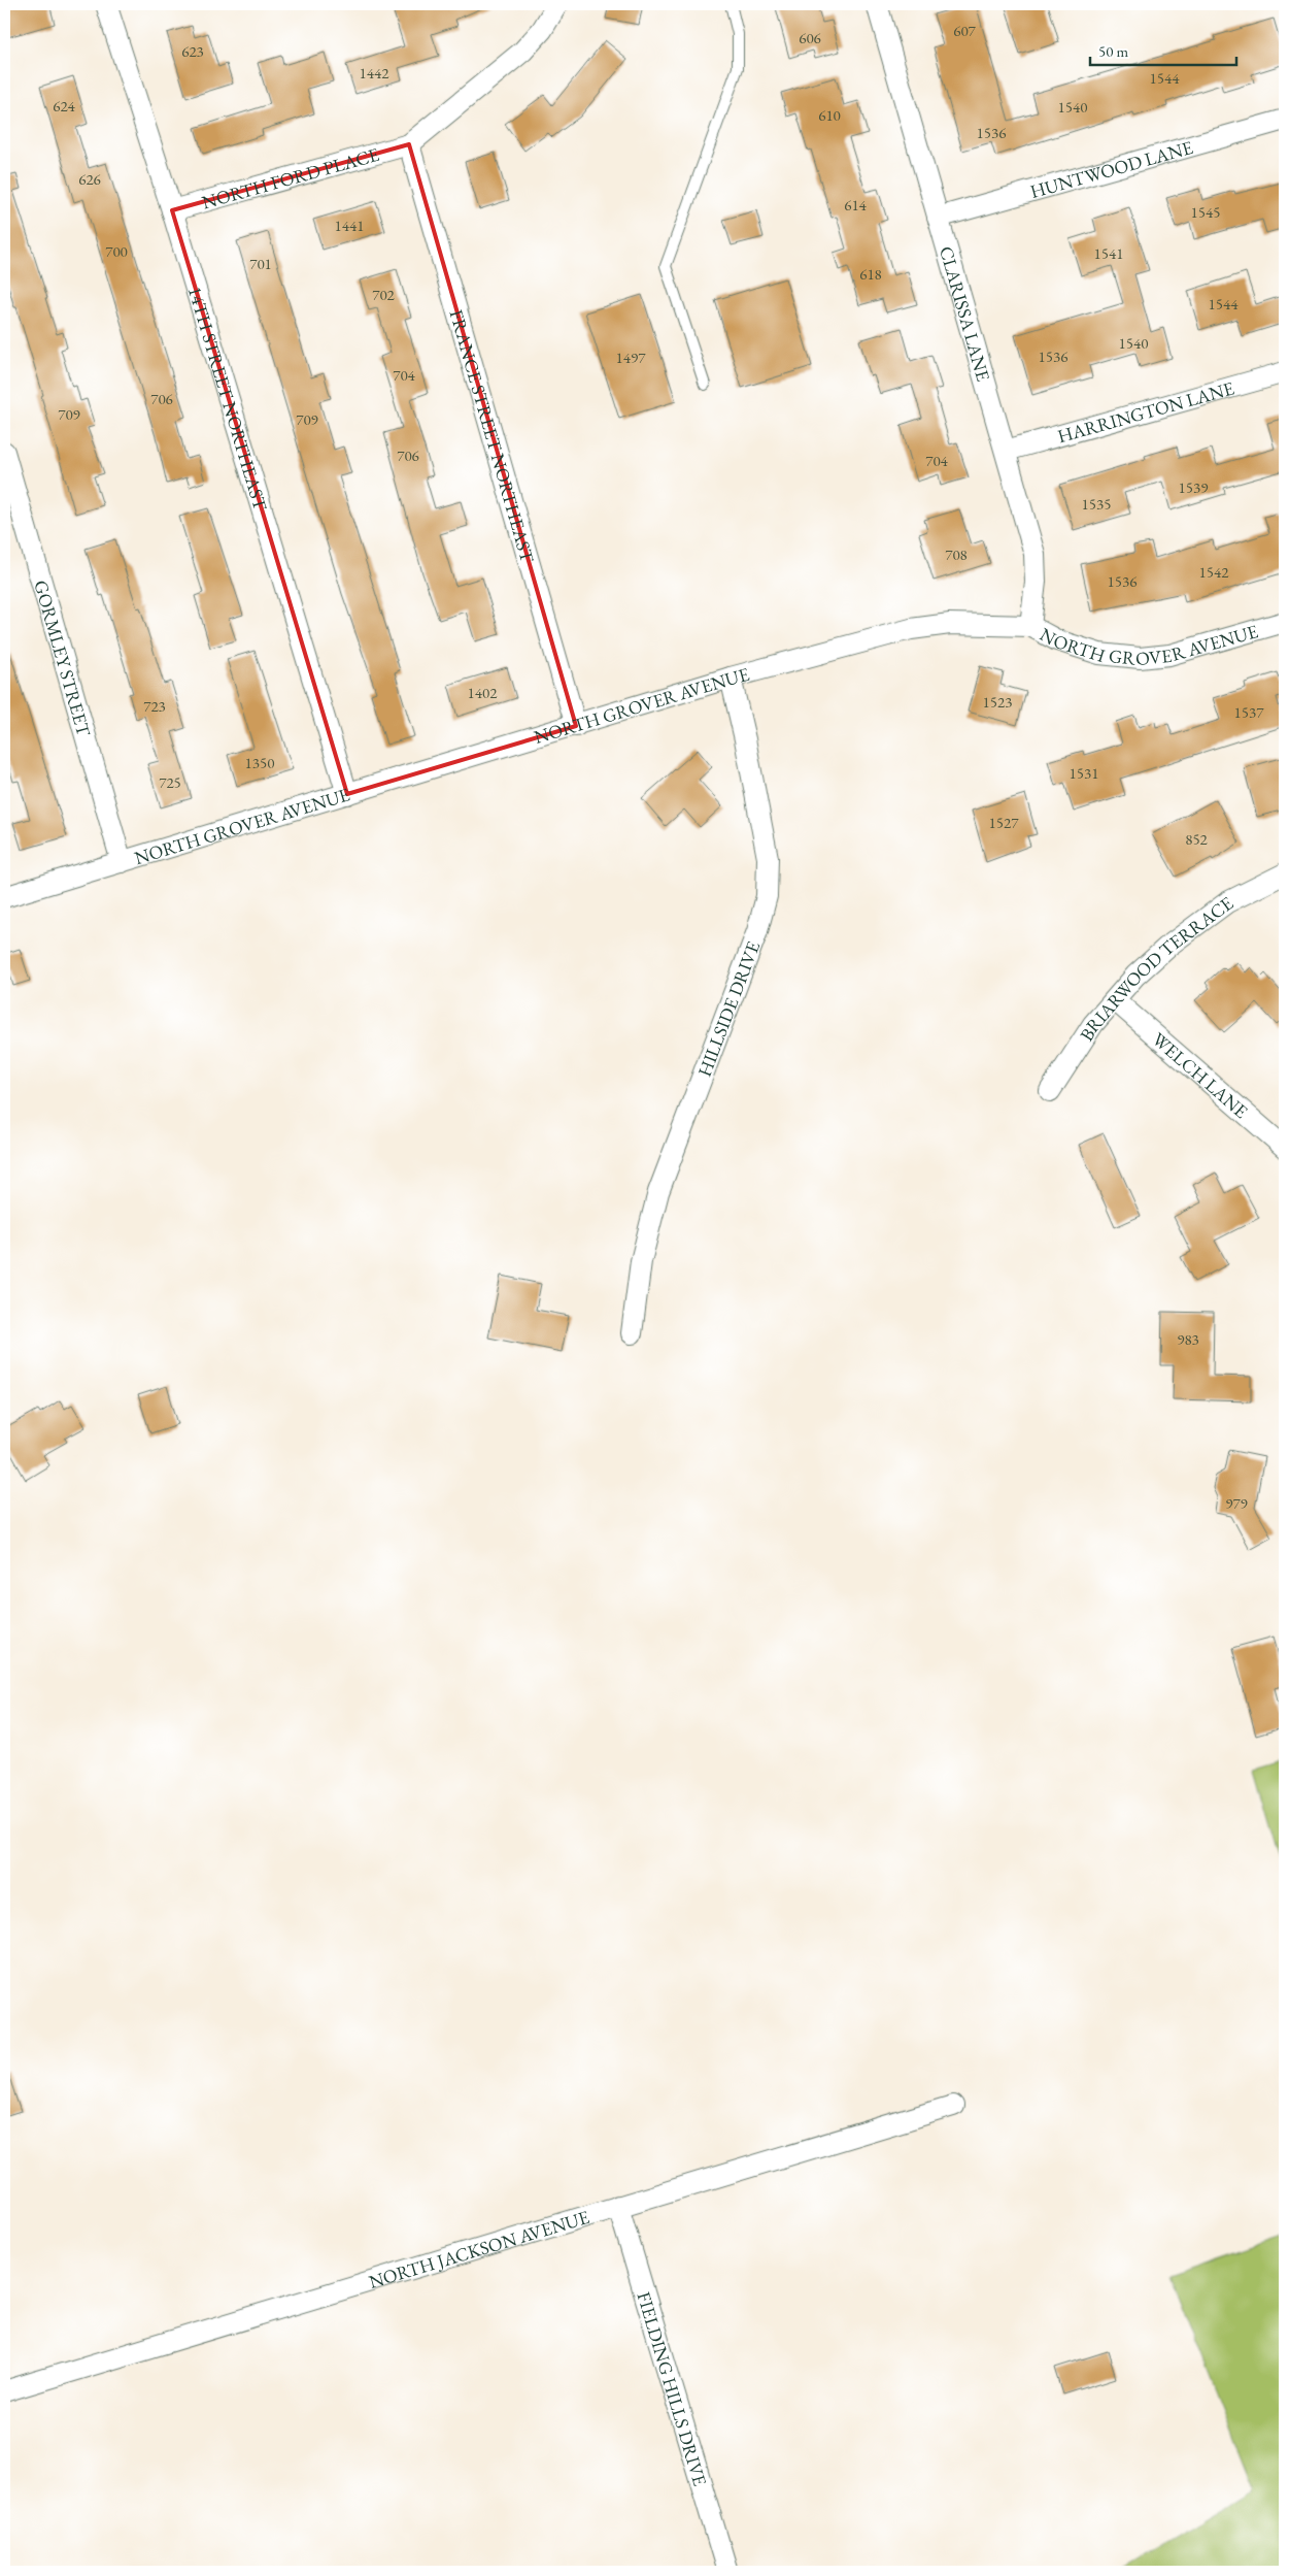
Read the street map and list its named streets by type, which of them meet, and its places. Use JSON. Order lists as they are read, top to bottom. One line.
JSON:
{"streets":{"street":["HUNTWOOD LANE","NORTH FORD PLACE","CLARISSA LANE","14TH STREET NORTHEAST","HARRINGTON LANE","FRANCE STREET NORTHEAST","NORTH GROVER AVENUE","GORMLEY STREET","BRIARWOOD TERRACE","HILLSIDE DRIVE","WELCH LANE","NORTH JACKSON AVENUE","FIELDING HILLS DRIVE"]},"crossings":[["HUNTWOOD LANE","CLARISSA LANE"],["NORTH FORD PLACE","14TH STREET NORTHEAST"],["NORTH FORD PLACE","FRANCE STREET NORTHEAST"],["CLARISSA LANE","HARRINGTON LANE"],["CLARISSA LANE","NORTH GROVER AVENUE"],["14TH STREET NORTHEAST","NORTH GROVER AVENUE"],["FRANCE STREET NORTHEAST","NORTH GROVER AVENUE"],["NORTH GROVER AVENUE","GORMLEY STREET"],["NORTH GROVER AVENUE","HILLSIDE DRIVE"],["BRIARWOOD TERRACE","WELCH LANE"],["NORTH JACKSON AVENUE","FIELDING HILLS DRIVE"]],"house_numbers":["607","606","623","1442","1544","624","1540","610","1536","626","614","1545","1441","700","1541","701","618","702","1544","1540","1536","1497","704","706","709","709","706","704","1539","1535","708","1542","1536","1402","1523","723","1537","1350","1531","725","1527","852","983","979"],"scale_bar":"50 m"}
